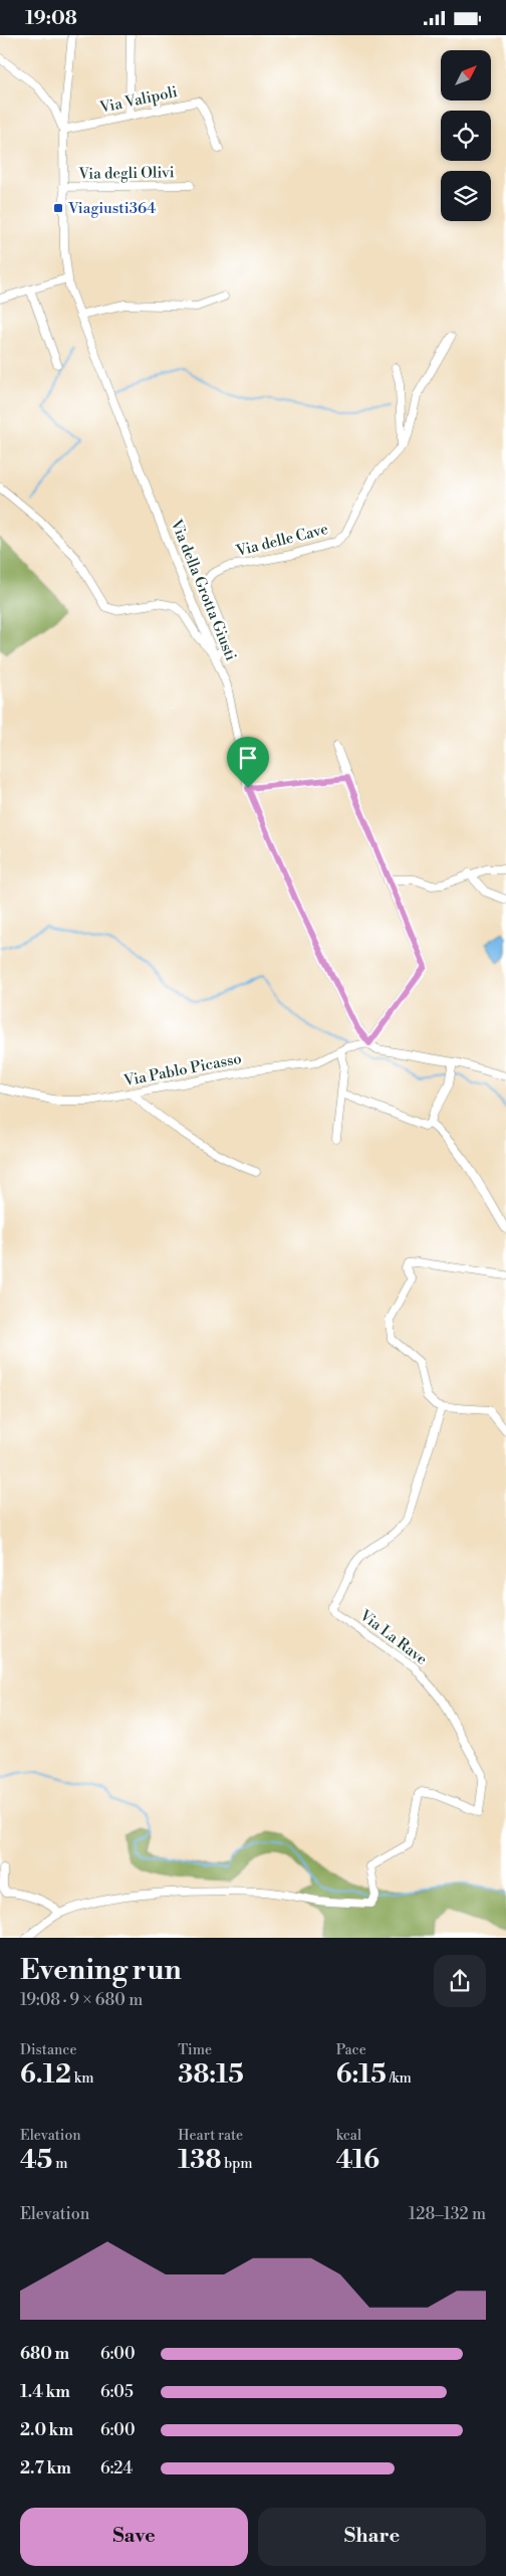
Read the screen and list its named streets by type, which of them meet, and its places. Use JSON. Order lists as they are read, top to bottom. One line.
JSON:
{"streets":{"street":["Via Valipoli","Via degli Olivi","Via delle Cave","Via della Grotta Giusti","Via Pablo Picasso","Via La Rave"]},"crossings":[["Via Valipoli","Via della Grotta Giusti"],["Via degli Olivi","Via della Grotta Giusti"],["Via delle Cave","Via della Grotta Giusti"],["Via della Grotta Giusti","Via Pablo Picasso"]],"places":{"transit":["Viagiusti364"]},"north":"top right","page":{"status":"19:08","heading":["Evening run","19:08 · 9 × 680 m"],"stats":[["Distance","6.12 km"],["Time","38:15"],["Pace","6:15 /km"],["Elevation","45 m"],["Heart rate","138 bpm"],["kcal","416"]],"chart":["Elevation","128–132 m"],"list":[{"name":"680 m","note":"6:00"},{"name":"1.4 km","note":"6:05"},{"name":"2.0 km","note":"6:00"},{"name":"2.7 km","note":"6:24"}],"buttons":["Save","Share"]}}
